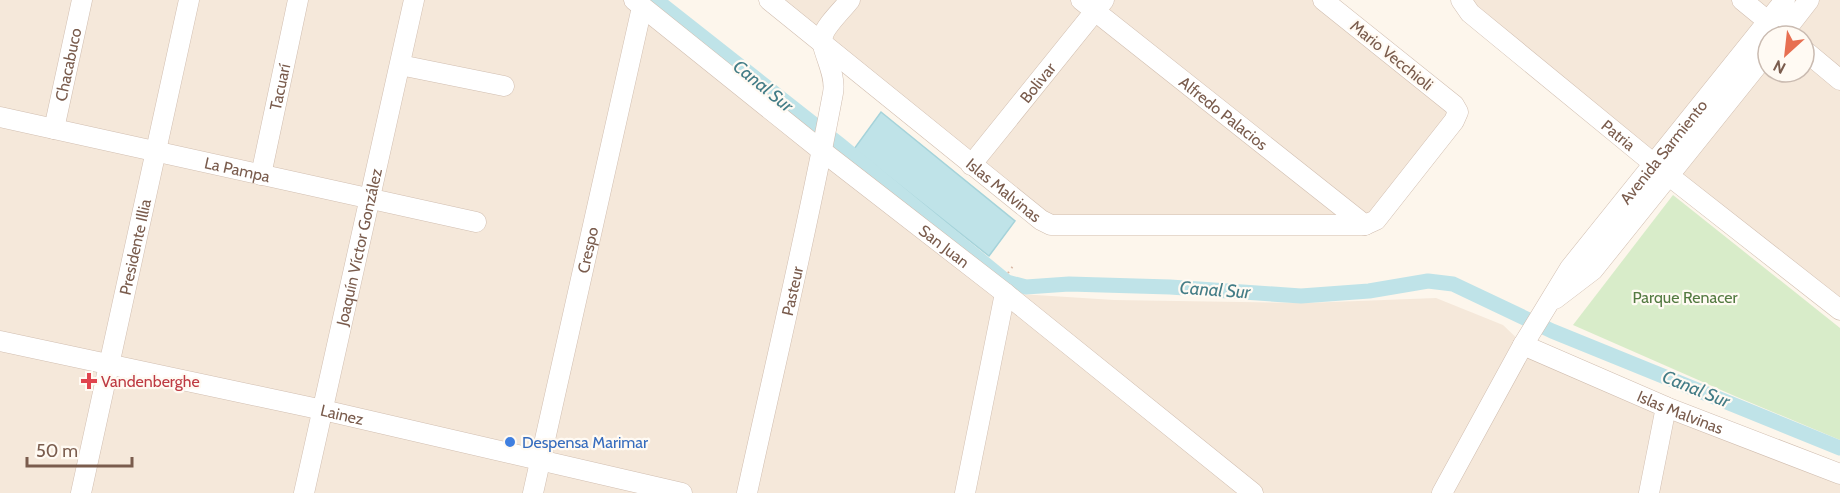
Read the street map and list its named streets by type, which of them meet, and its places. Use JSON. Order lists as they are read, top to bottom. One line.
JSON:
{"streets":{"street":["Mario Vecchioli","Chacabuco","Bolivar","Tacuarí","Alfredo Palacios","Patria","Avenida Sarmiento","La Pampa","Islas Malvinas","Presidente Illia","San Juan","Joaquín Víctor González","Crespo","Pasteur","Lainez"]},"crossings":[["Mario Vecchioli","Alfredo Palacios"],["Mario Vecchioli","Islas Malvinas"],["Chacabuco","La Pampa"],["Bolivar","Alfredo Palacios"],["Bolivar","Islas Malvinas"],["Tacuarí","La Pampa"],["Alfredo Palacios","Islas Malvinas"],["Patria","Avenida Sarmiento"],["Avenida Sarmiento","Islas Malvinas"],["La Pampa","Presidente Illia"],["La Pampa","Joaquín Víctor González"],["Islas Malvinas","Pasteur"],["Presidente Illia","Lainez"],["San Juan","Crespo"],["San Juan","Pasteur"],["Joaquín Víctor González","Lainez"],["Crespo","Lainez"]],"water":["Canal Sur"],"parks":["Parque Renacer"],"places":{"health":["Vandenberghe"],"other":["Despensa Marimar"]},"scale_bar":"50 m","north":"bottom left"}
